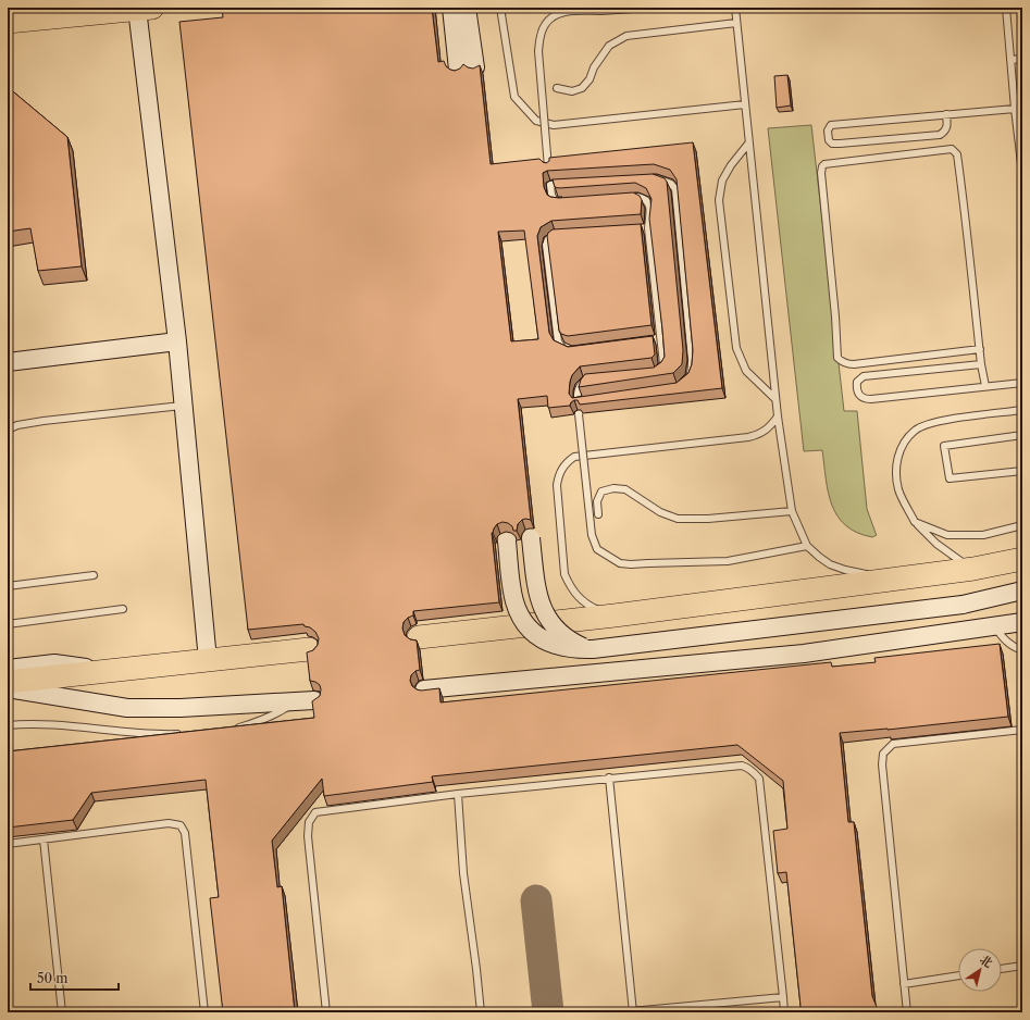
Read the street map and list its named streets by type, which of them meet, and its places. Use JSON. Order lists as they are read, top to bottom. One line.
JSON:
{"scale_bar":"50 m","north":"top right"}
